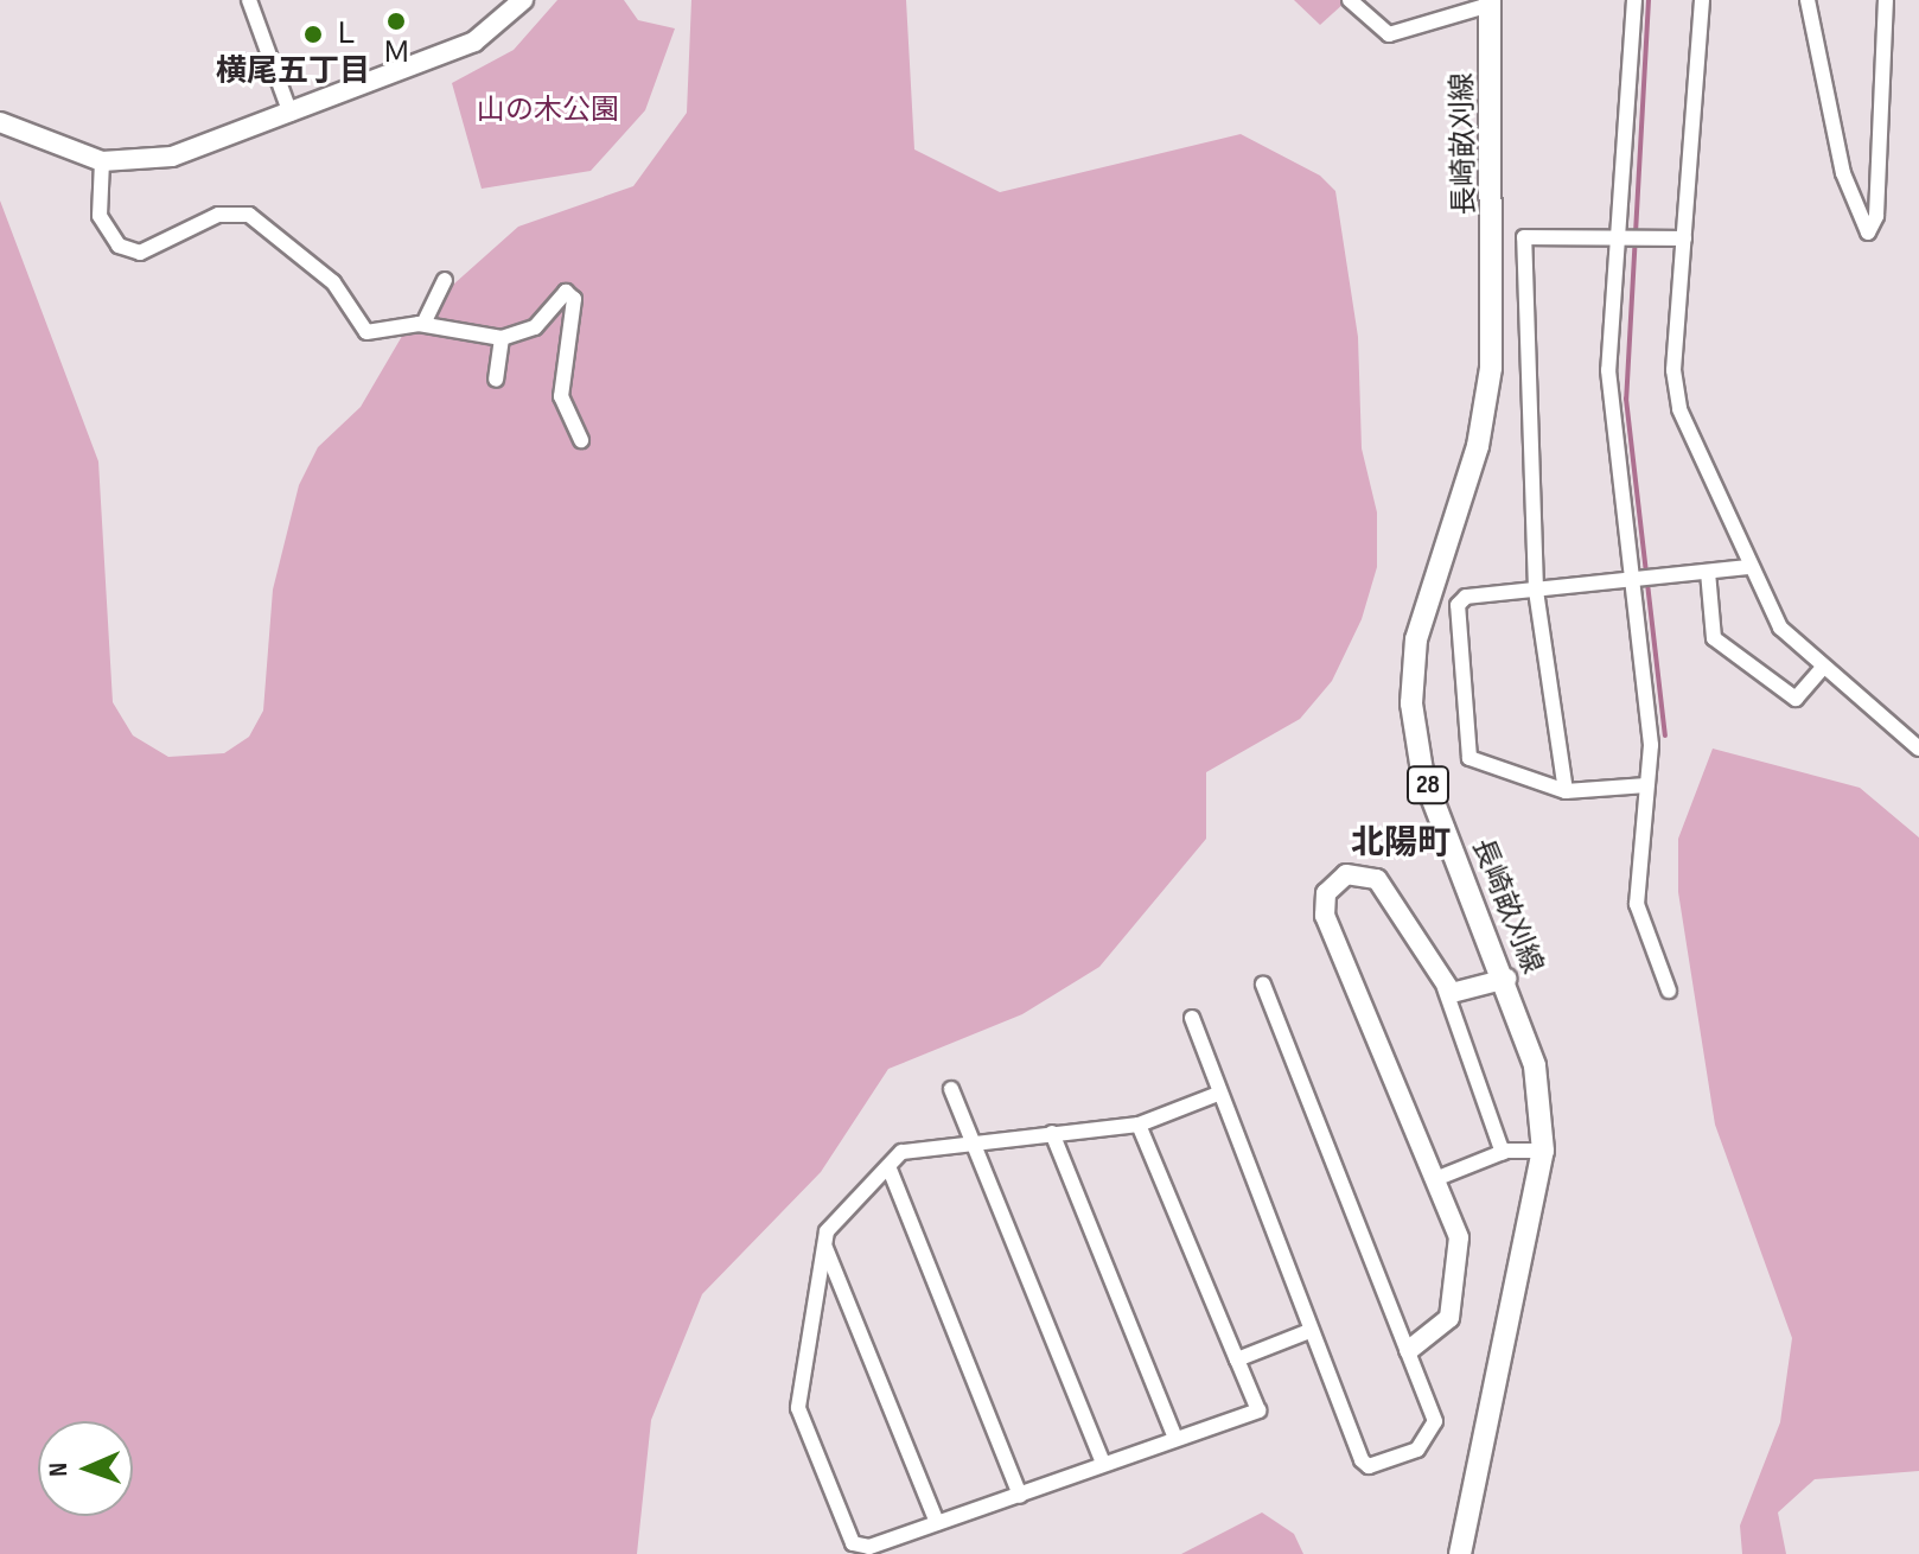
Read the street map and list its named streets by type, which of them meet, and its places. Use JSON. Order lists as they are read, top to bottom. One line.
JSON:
{"streets":{"main road":["長崎畝刈線","28"]},"districts":["横尾五丁目","北陽町"],"parks":["山の木公園"],"places":["Ｍ","Ｌ"],"north":"left"}
